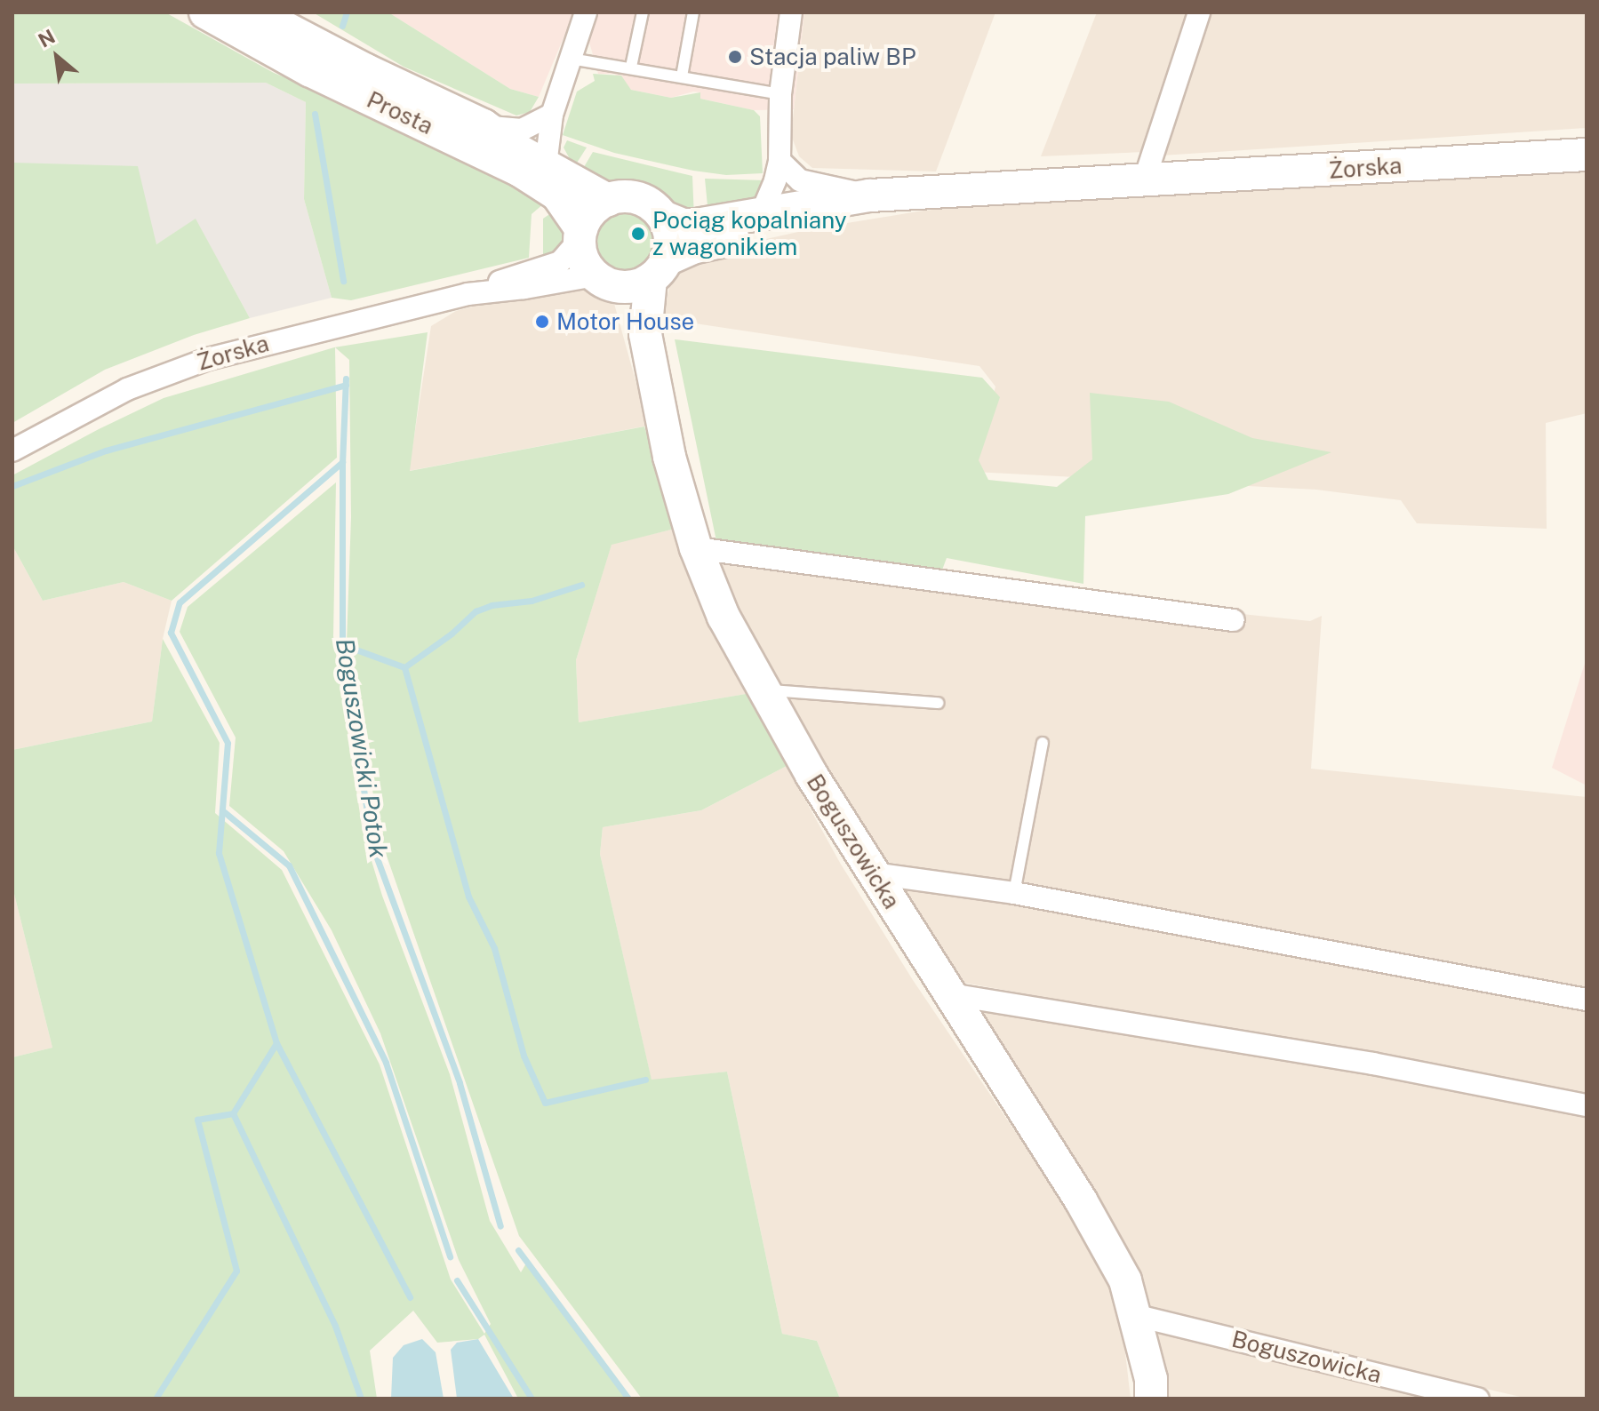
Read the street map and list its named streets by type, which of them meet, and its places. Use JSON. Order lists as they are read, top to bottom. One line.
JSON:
{"streets":{"main road":["Prosta","Żorska","Boguszowicka"]},"crossings":[["Prosta","Żorska"],["Prosta","Boguszowicka"],["Żorska","Boguszowicka"]],"water":["Boguszowicki Potok"],"places":["Stacja paliw BP","Pociąg kopalniany z wagonikiem","Motor House"],"north":"top left"}
